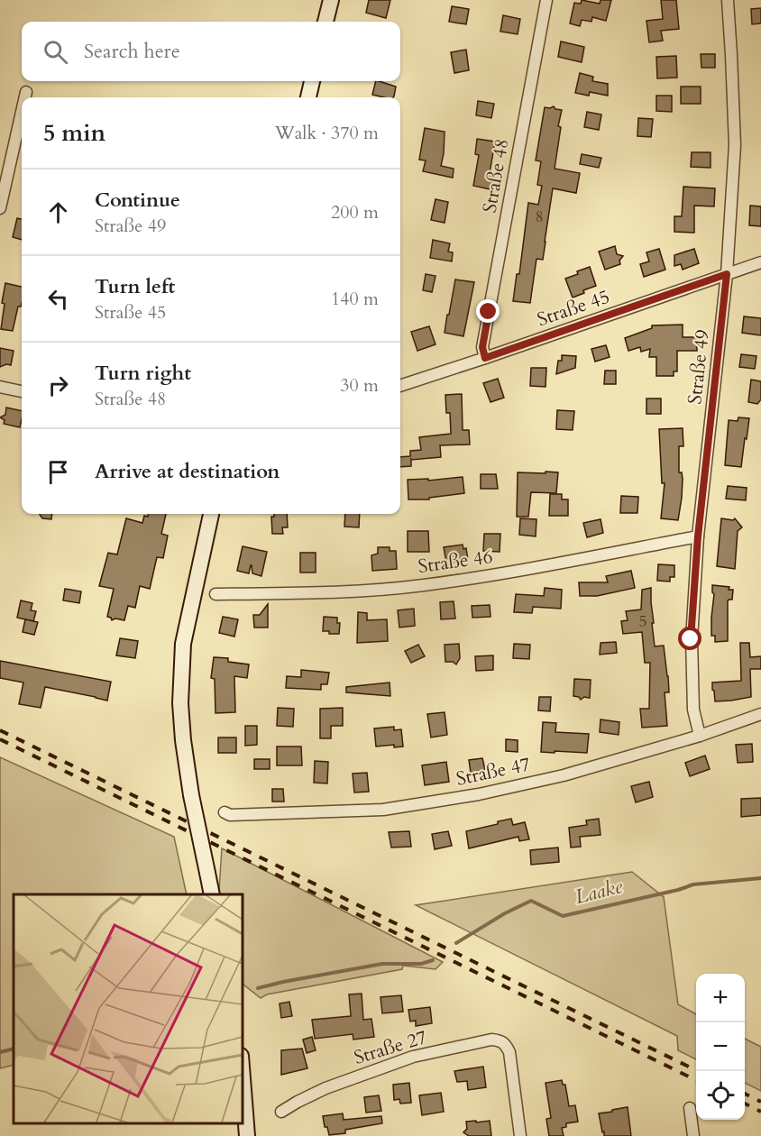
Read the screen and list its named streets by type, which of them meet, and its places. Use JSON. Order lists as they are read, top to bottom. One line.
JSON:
{"streets":{"street":["Straße 48","Straße 45","Straße 49","Straße 46","Straße 47","Straße 27"]},"crossings":[["Straße 48","Straße 45"],["Straße 45","Straße 49"],["Straße 49","Straße 46"],["Straße 49","Straße 47"]],"water":["Laake"],"house_numbers":["8","5"],"page":{"search":"Search here","heading":["5 min","Walk · 370 m"],"list":[["Continue","Straße 49","200 m"],["Turn left","Straße 45","140 m"],["Turn right","Straße 48","30 m"],"Arrive at destination"],"map_buttons":["+","−"]}}
